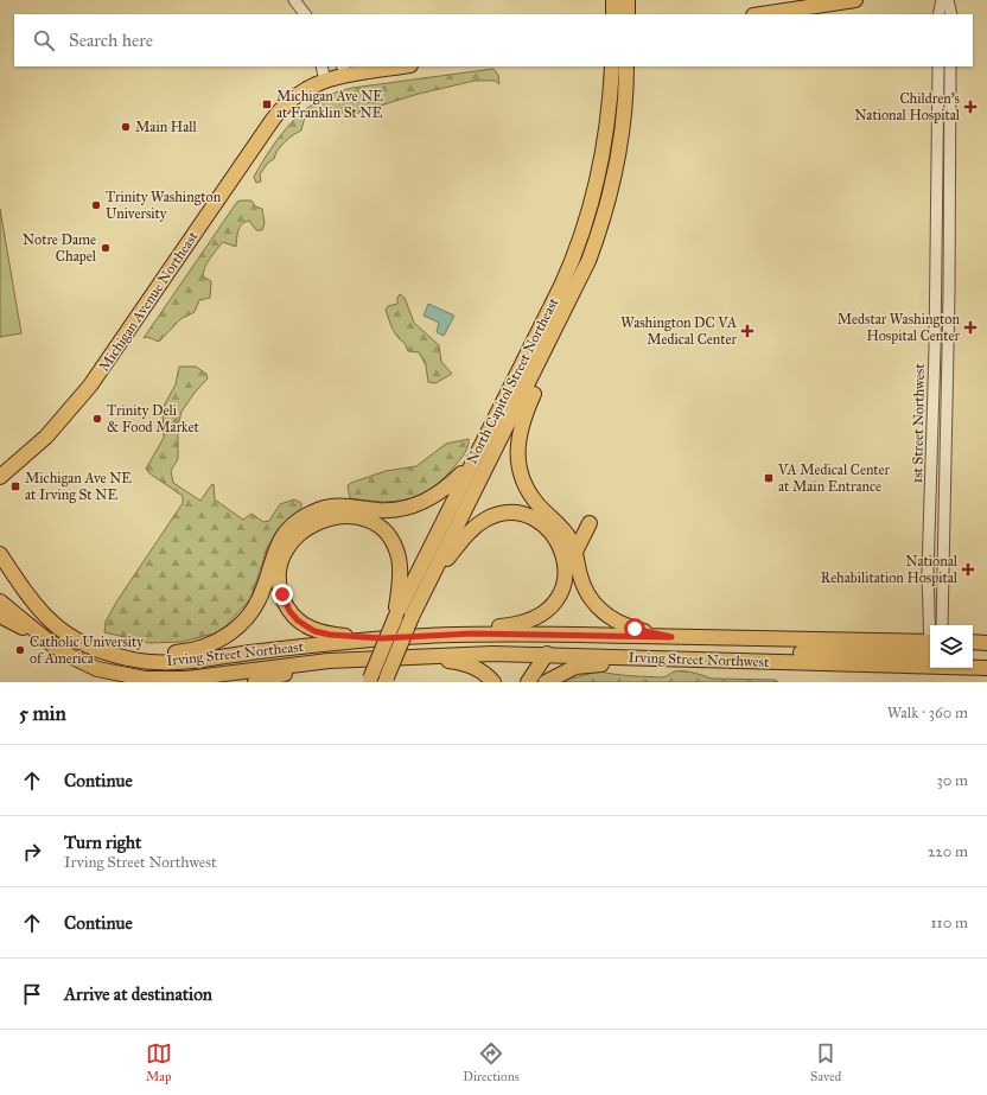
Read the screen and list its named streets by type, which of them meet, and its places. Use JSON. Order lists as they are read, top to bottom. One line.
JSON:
{"streets":{"main road":["Michigan Avenue Northeast","North Capitol Street Northeast","Irving Street Northeast","Irving Street Northwest"],"street":["1st Street Northwest"]},"crossings":[["Irving Street Northeast","Irving Street Northwest"]],"places":{"transit":["Michigan Ave NE at Franklin St NE","VA Medical Center at Main Entrance","Michigan Ave NE at Irving St NE"],"health":["Children's National Hospital","Medstar Washington Hospital Center","Washington DC VA Medical Center","National Rehabilitation Hospital"],"other":["Main Hall","Trinity Washington University","Notre Dame Chapel","Trinity Deli & Food Market","Catholic University of America"]},"page":{"search":"Search here","heading":["5 min","Walk · 360 m"],"list":[["Continue","30 m"],["Turn right","Irving Street Northwest","220 m"],["Continue","110 m"],"Arrive at destination"],"nav":["Map","Directions","Saved"]}}
